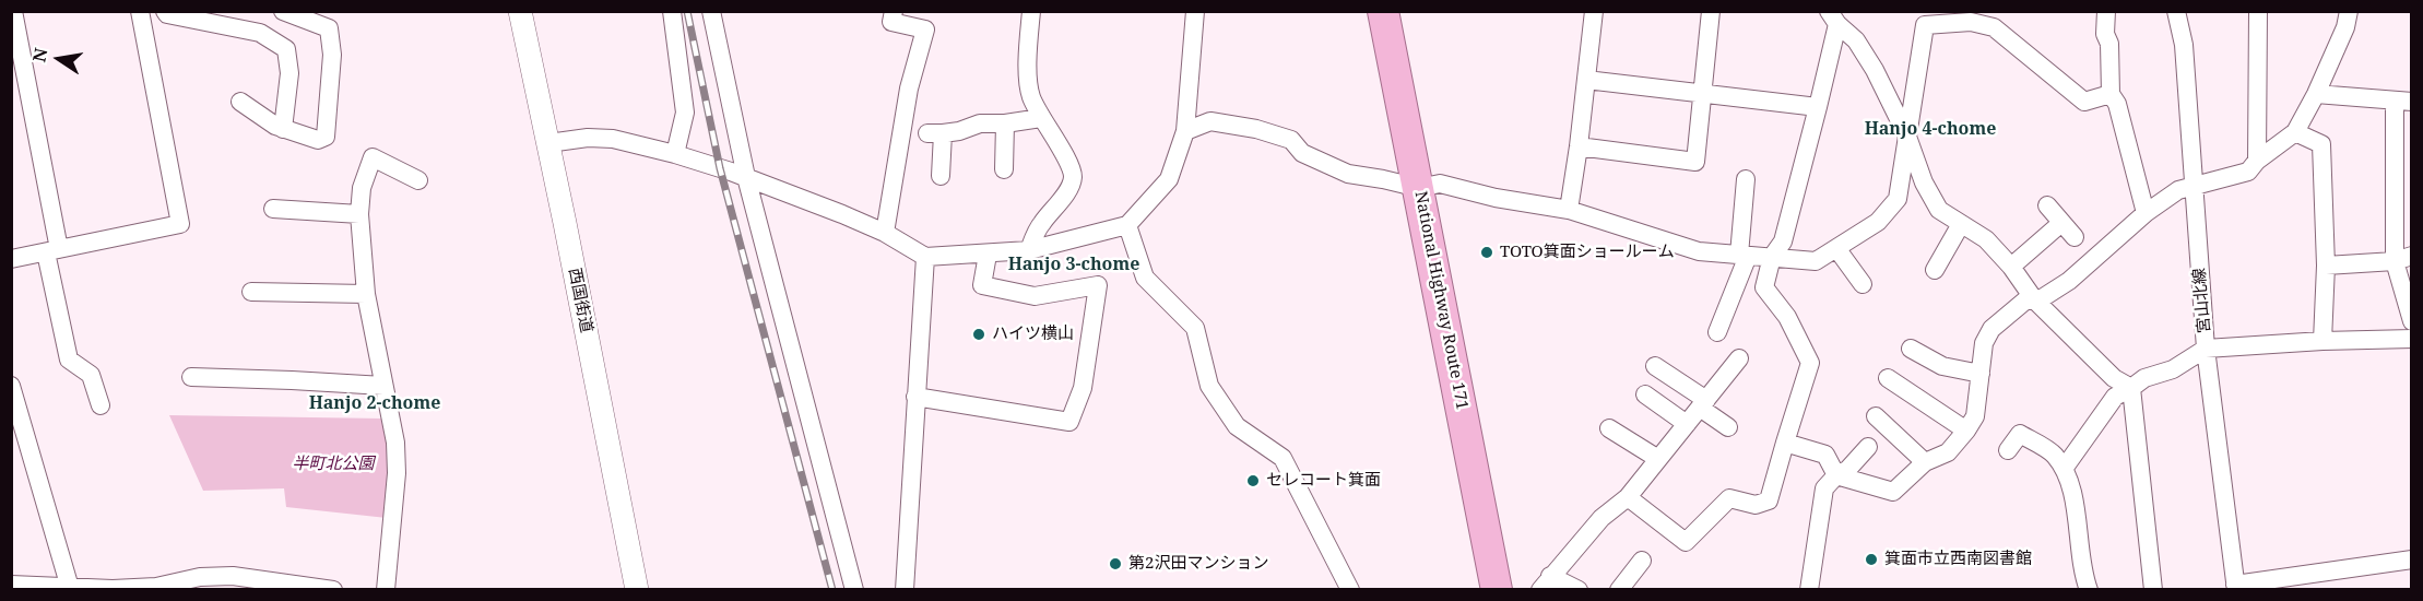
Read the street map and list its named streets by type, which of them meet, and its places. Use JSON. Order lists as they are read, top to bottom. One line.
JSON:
{"streets":{"highway":["National Highway Route 171"],"street":["西国街道","宮山北線"]},"districts":["Hanjo 4-chome","Hanjo 3-chome","Hanjo 2-chome"],"parks":["半町北公園"],"places":["TOTO箕面ショールーム","ハイツ横山","セレコート箕面","箕面市立西南図書館","第2沢田マンション"],"north":"left"}
